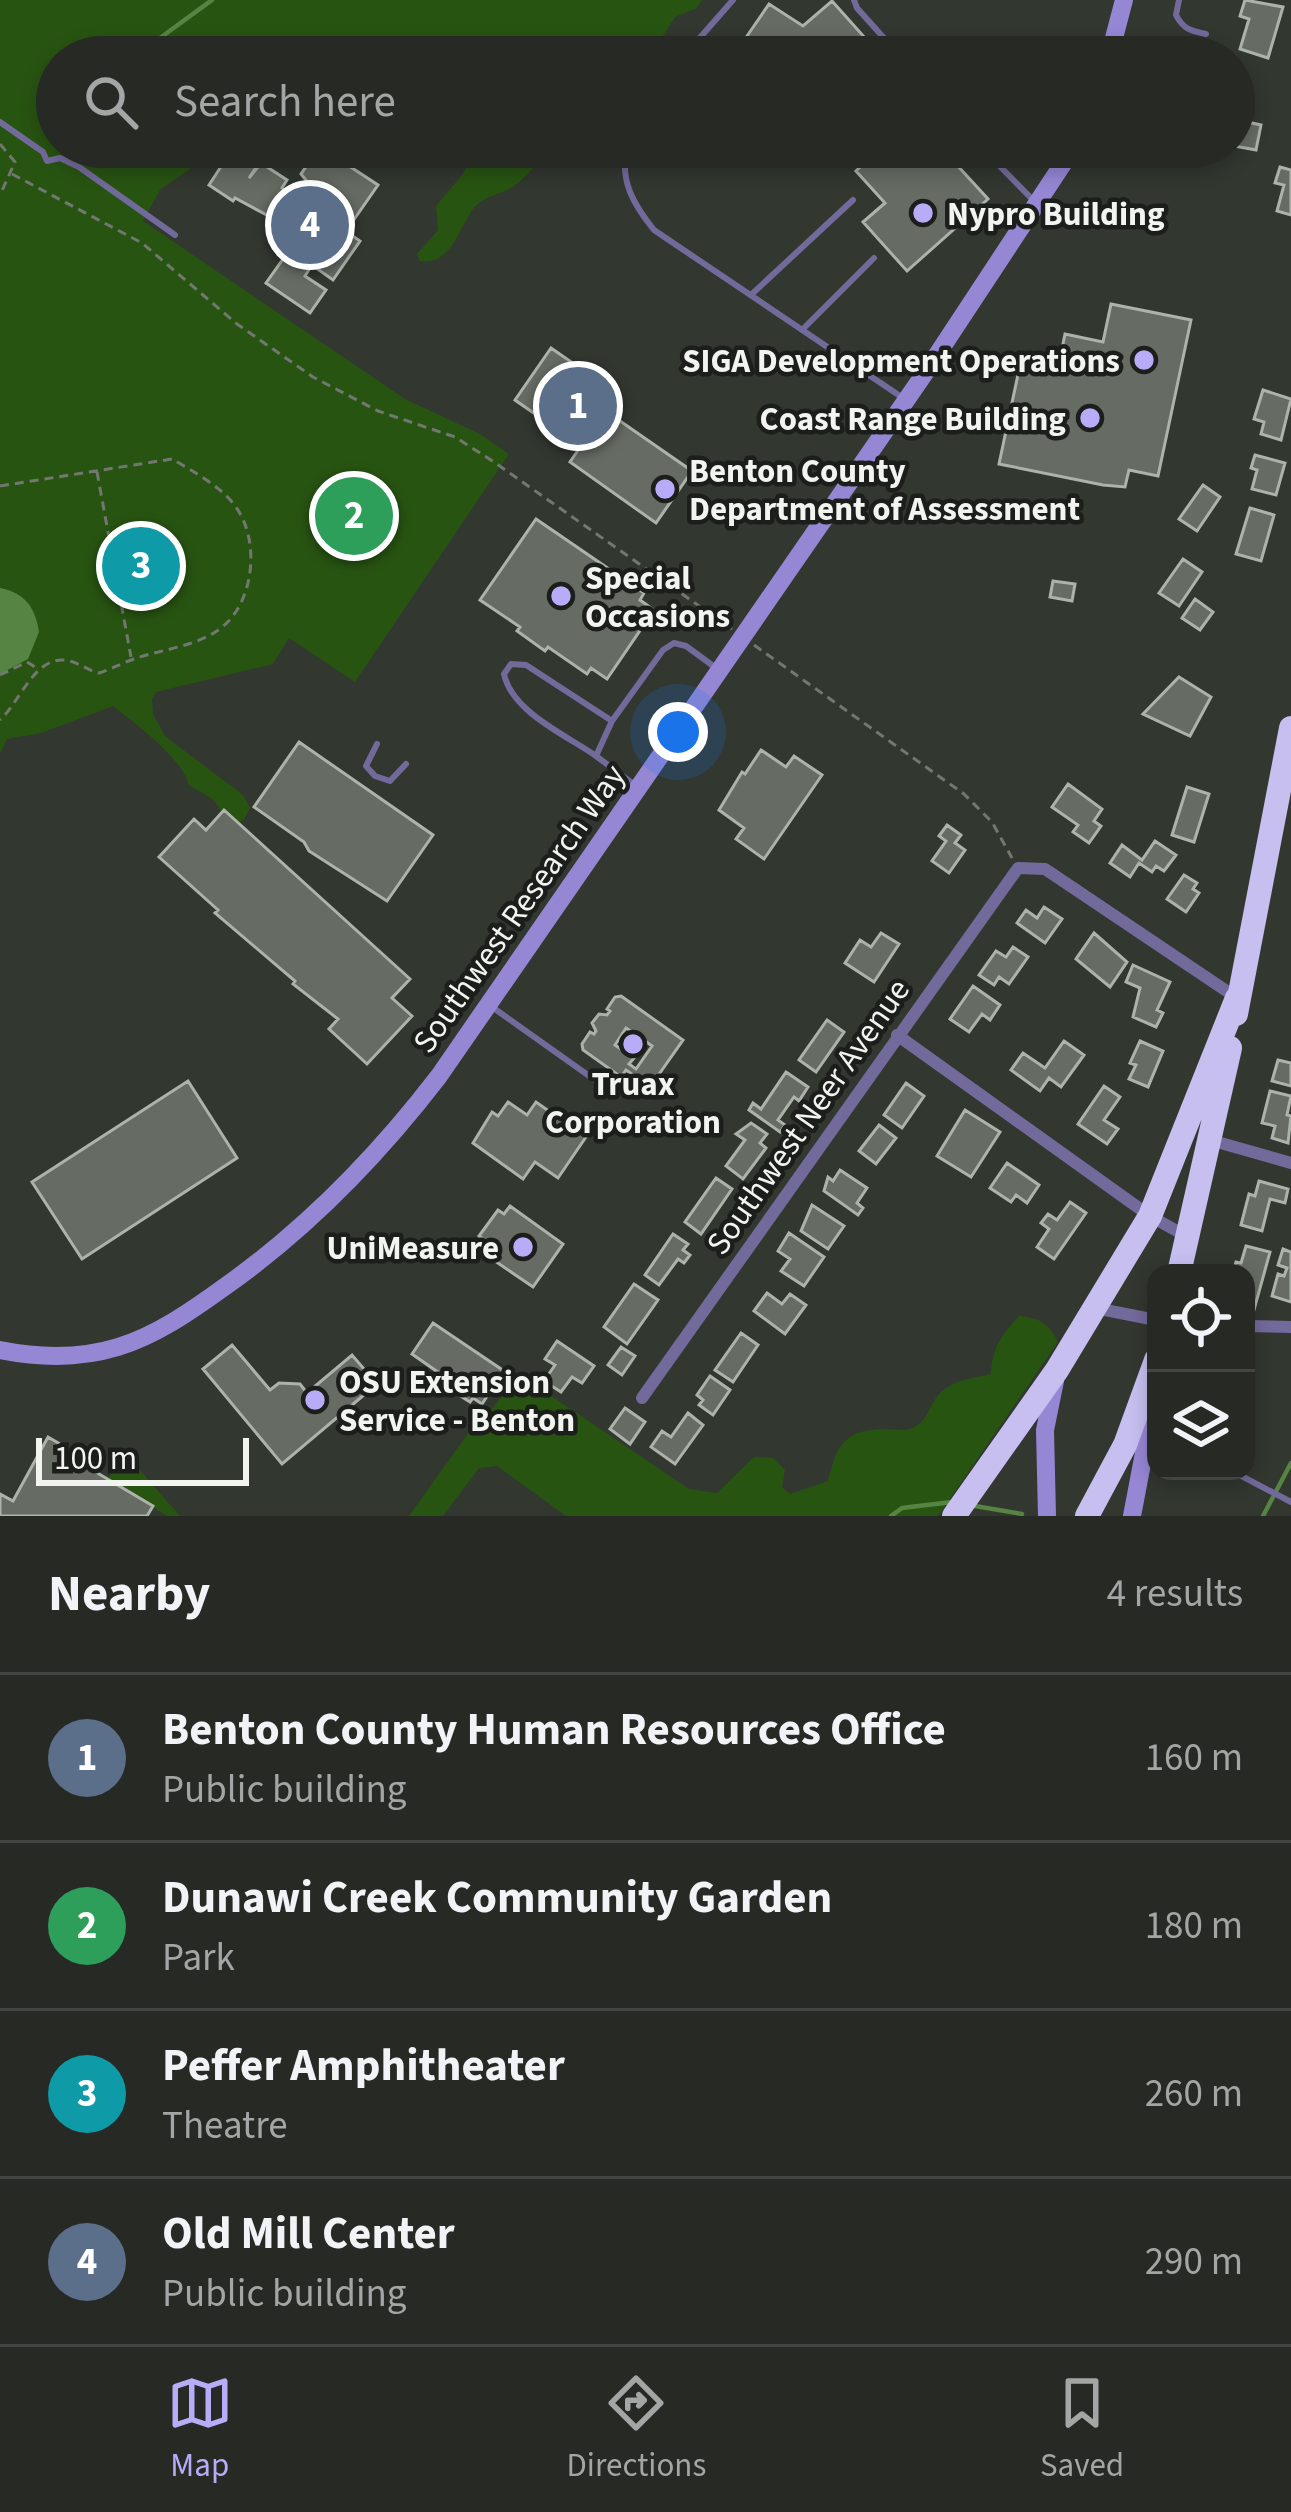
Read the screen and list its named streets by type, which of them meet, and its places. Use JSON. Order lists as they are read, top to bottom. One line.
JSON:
{"streets":{"street":["Southwest Research Way","Southwest Neer Avenue"]},"places":["Nypro Building","SIGA Development Operations","Coast Range Building","Benton County Department of Assessment","Special Occasions","Truax Corporation","UniMeasure","OSU Extension Service - Benton"],"scale_bar":"100 m","page":{"search":"Search here","pins":["4","1","2","3"],"scale":"100 m","heading":["Nearby","4 results"],"list":[{"mark":"1","name":"Benton County Human Resources Office","note":"Public building","value":"160 m"},{"mark":"2","name":"Dunawi Creek Community Garden","note":"Park","value":"180 m"},{"mark":"3","name":"Peffer Amphitheater","note":"Theatre","value":"260 m"},{"mark":"4","name":"Old Mill Center","note":"Public building","value":"290 m"}],"nav":["Map","Directions","Saved"]}}
